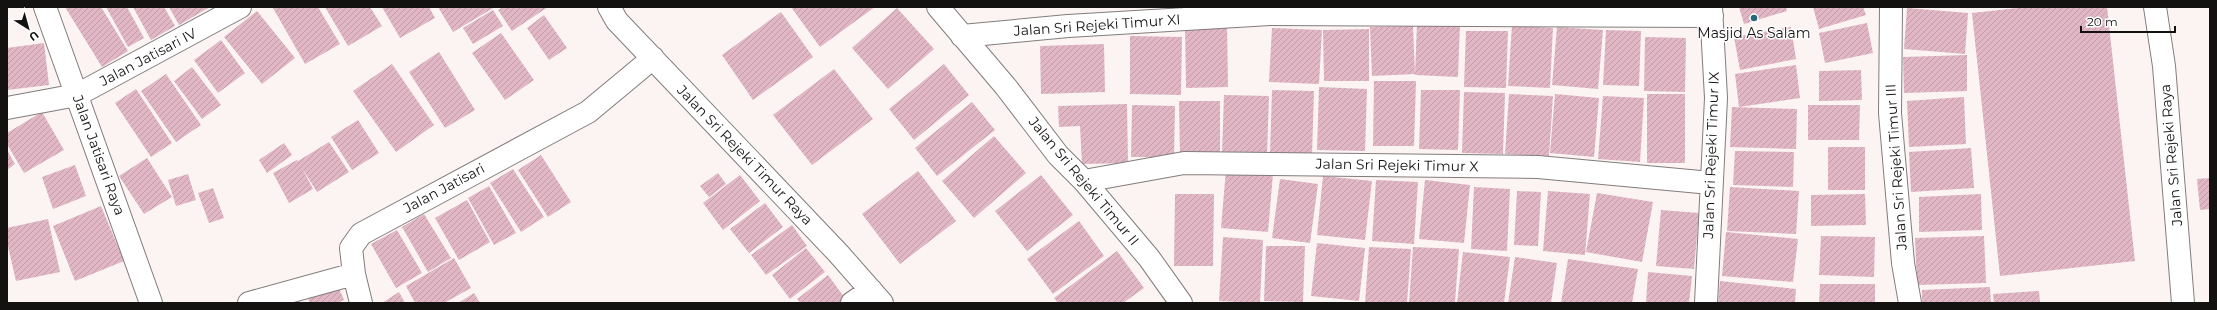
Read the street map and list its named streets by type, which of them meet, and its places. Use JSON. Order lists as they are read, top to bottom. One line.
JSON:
{"streets":{"street":["Jalan Sri Rejeki Timur XI","Jalan Jatisari IV","Jalan Jatisari Raya","Jalan Sri Rejeki Timur Raya","Jalan Sri Rejeki Timur IX","Jalan Sri Rejeki Raya","Jalan Sri Rejeki Timur X","Jalan Sri Rejeki Timur III","Jalan Sri Rejeki Timur II","Jalan Jatisari"]},"crossings":[["Jalan Sri Rejeki Timur XI","Jalan Sri Rejeki Timur IX"],["Jalan Sri Rejeki Timur XI","Jalan Sri Rejeki Timur II"],["Jalan Jatisari IV","Jalan Jatisari Raya"],["Jalan Sri Rejeki Timur Raya","Jalan Jatisari"],["Jalan Sri Rejeki Timur IX","Jalan Sri Rejeki Timur X"],["Jalan Sri Rejeki Timur X","Jalan Sri Rejeki Timur II"]],"places":["Masjid As Salam"],"scale_bar":"20 m","north":"bottom right"}
